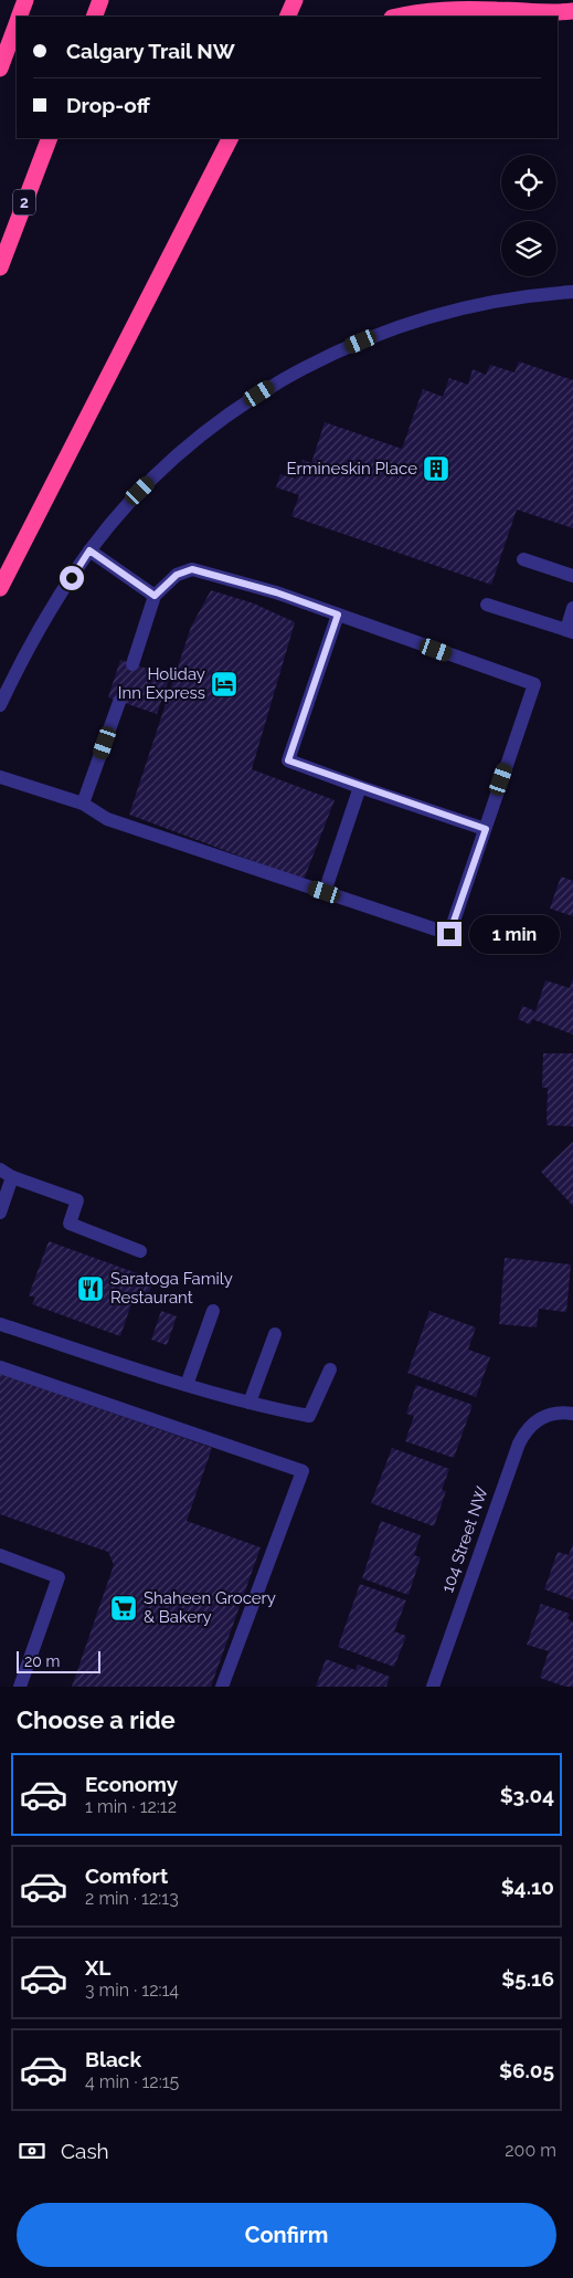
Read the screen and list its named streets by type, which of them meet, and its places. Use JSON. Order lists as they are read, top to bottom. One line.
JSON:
{"streets":{"highway":["2"],"street":["104 Street NW"]},"places":{"building":["Ermineskin Place"],"hotel":["Holiday Inn Express"],"restaurant":["Saratoga Family Restaurant"],"supermarket":["Shaheen Grocery & Bakery"]},"scale_bar":"20 m","page":{"banner":["Calgary Trail NW","Drop-off"],"bubble":"1 min","scale":"20 m","heading":"Choose a ride","list":[{"name":"Economy","note":"1 min · 12:12","value":"$3.04"},{"name":"Comfort","note":"2 min · 12:13","value":"$4.10"},{"name":"XL","note":"3 min · 12:14","value":"$5.16"},{"name":"Black","note":"4 min · 12:15","value":"$6.05"}],"pay":["Cash","200 m"],"buttons":"Confirm"}}
